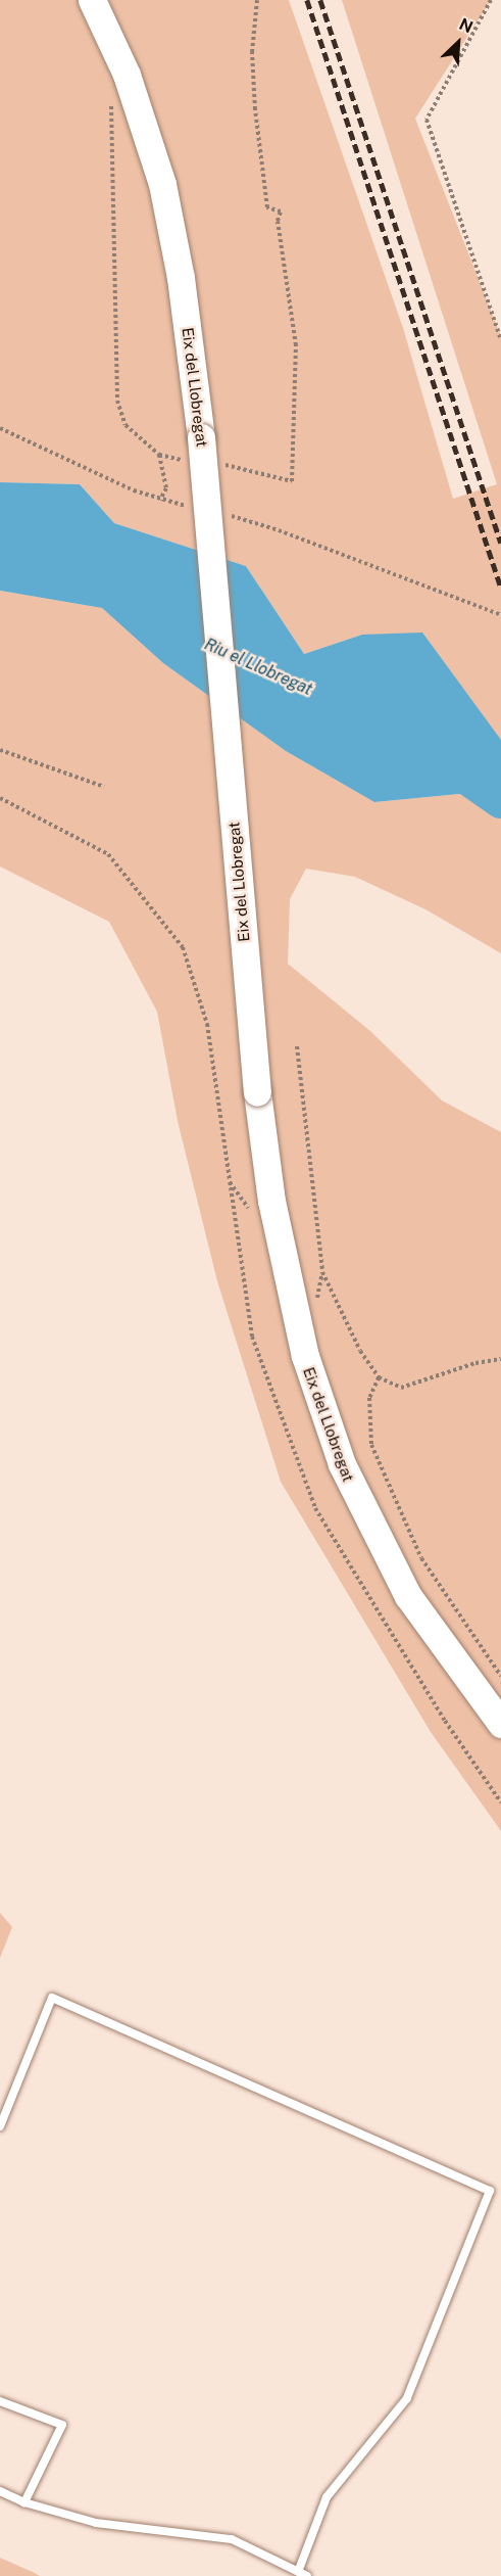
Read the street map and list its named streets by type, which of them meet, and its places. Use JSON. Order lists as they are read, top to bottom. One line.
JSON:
{"streets":{"highway":["Eix del Llobregat"]},"water":["Riu el Llobregat"],"north":"top right"}
